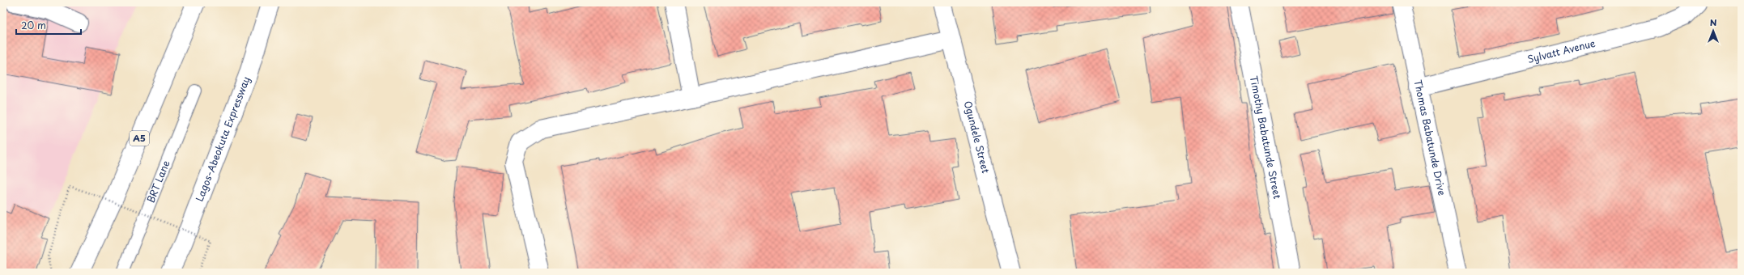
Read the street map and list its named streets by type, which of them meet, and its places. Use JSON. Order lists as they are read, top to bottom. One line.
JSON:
{"streets":{"main road":["Sylvatt Avenue","Ogundele Street","Timothy Babatunde Street","Thomas Babatunde Drive","A5","Lagos-Abeokuta Expressway"],"lane":["BRT Lane"]},"crossings":[["Sylvatt Avenue","Thomas Babatunde Drive"]],"scale_bar":"20 m","north":"top"}
